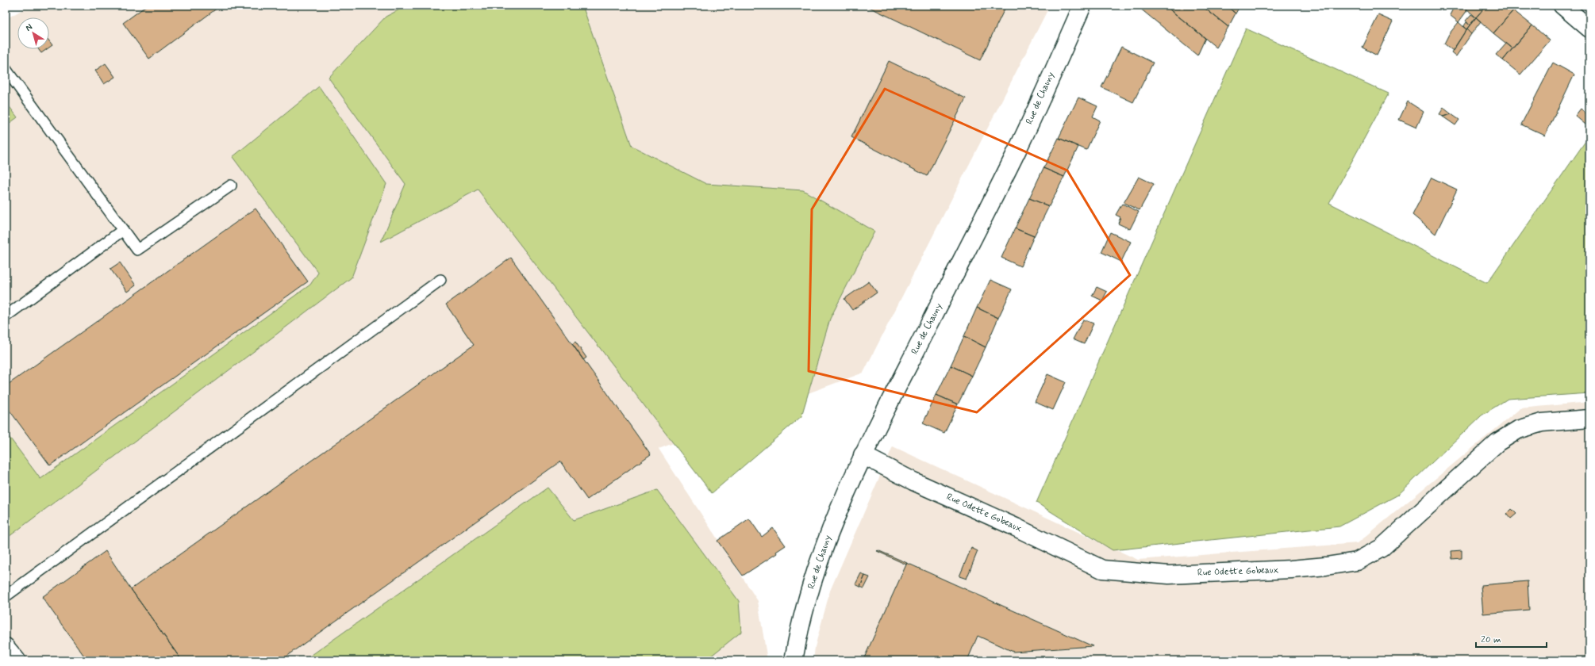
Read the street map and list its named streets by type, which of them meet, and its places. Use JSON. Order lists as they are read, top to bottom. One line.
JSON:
{"streets":{"street":["Rue de Chauny","Rue Odette Gobeaux"]},"crossings":[["Rue de Chauny","Rue Odette Gobeaux"]],"scale_bar":"20 m","north":"top left"}
